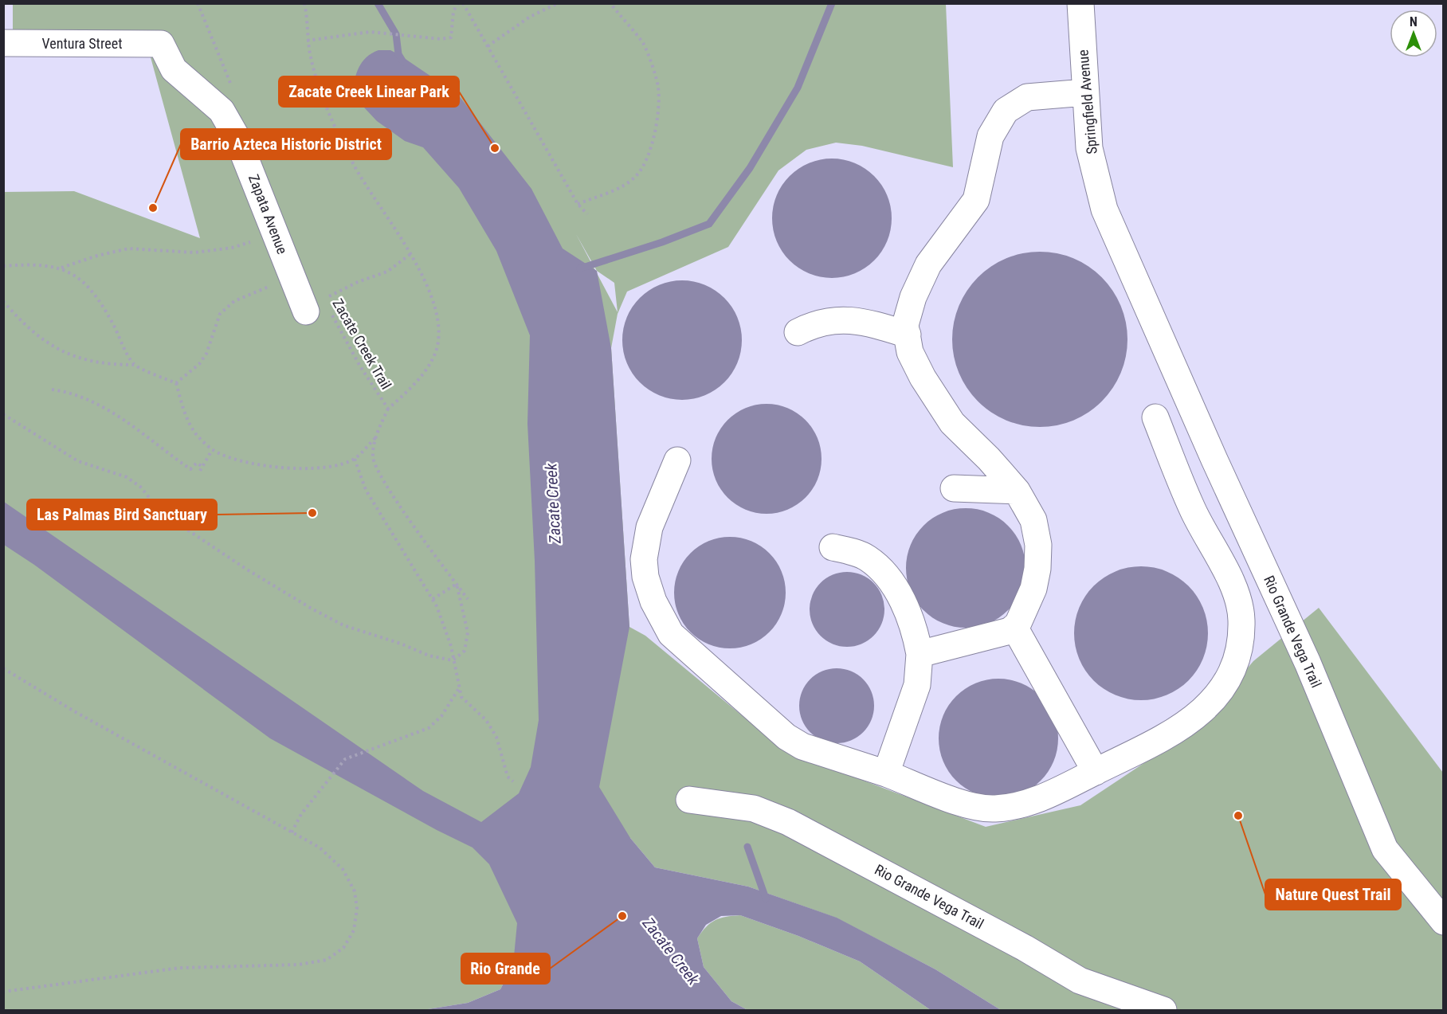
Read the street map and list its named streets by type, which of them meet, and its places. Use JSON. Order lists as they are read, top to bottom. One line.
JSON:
{"streets":{"street":["Ventura Street","Springfield Avenue","Zapata Avenue","Rio Grande Vega Trail"],"path":["Zacate Creek Trail"]},"crossings":[["Ventura Street","Zapata Avenue"],["Springfield Avenue","Rio Grande Vega Trail"]],"water":["Zacate Creek"],"places":["Zacate Creek Linear Park","Barrio Azteca Historic District","Las Palmas Bird Sanctuary","Nature Quest Trail","Rio Grande"],"north":"top"}
